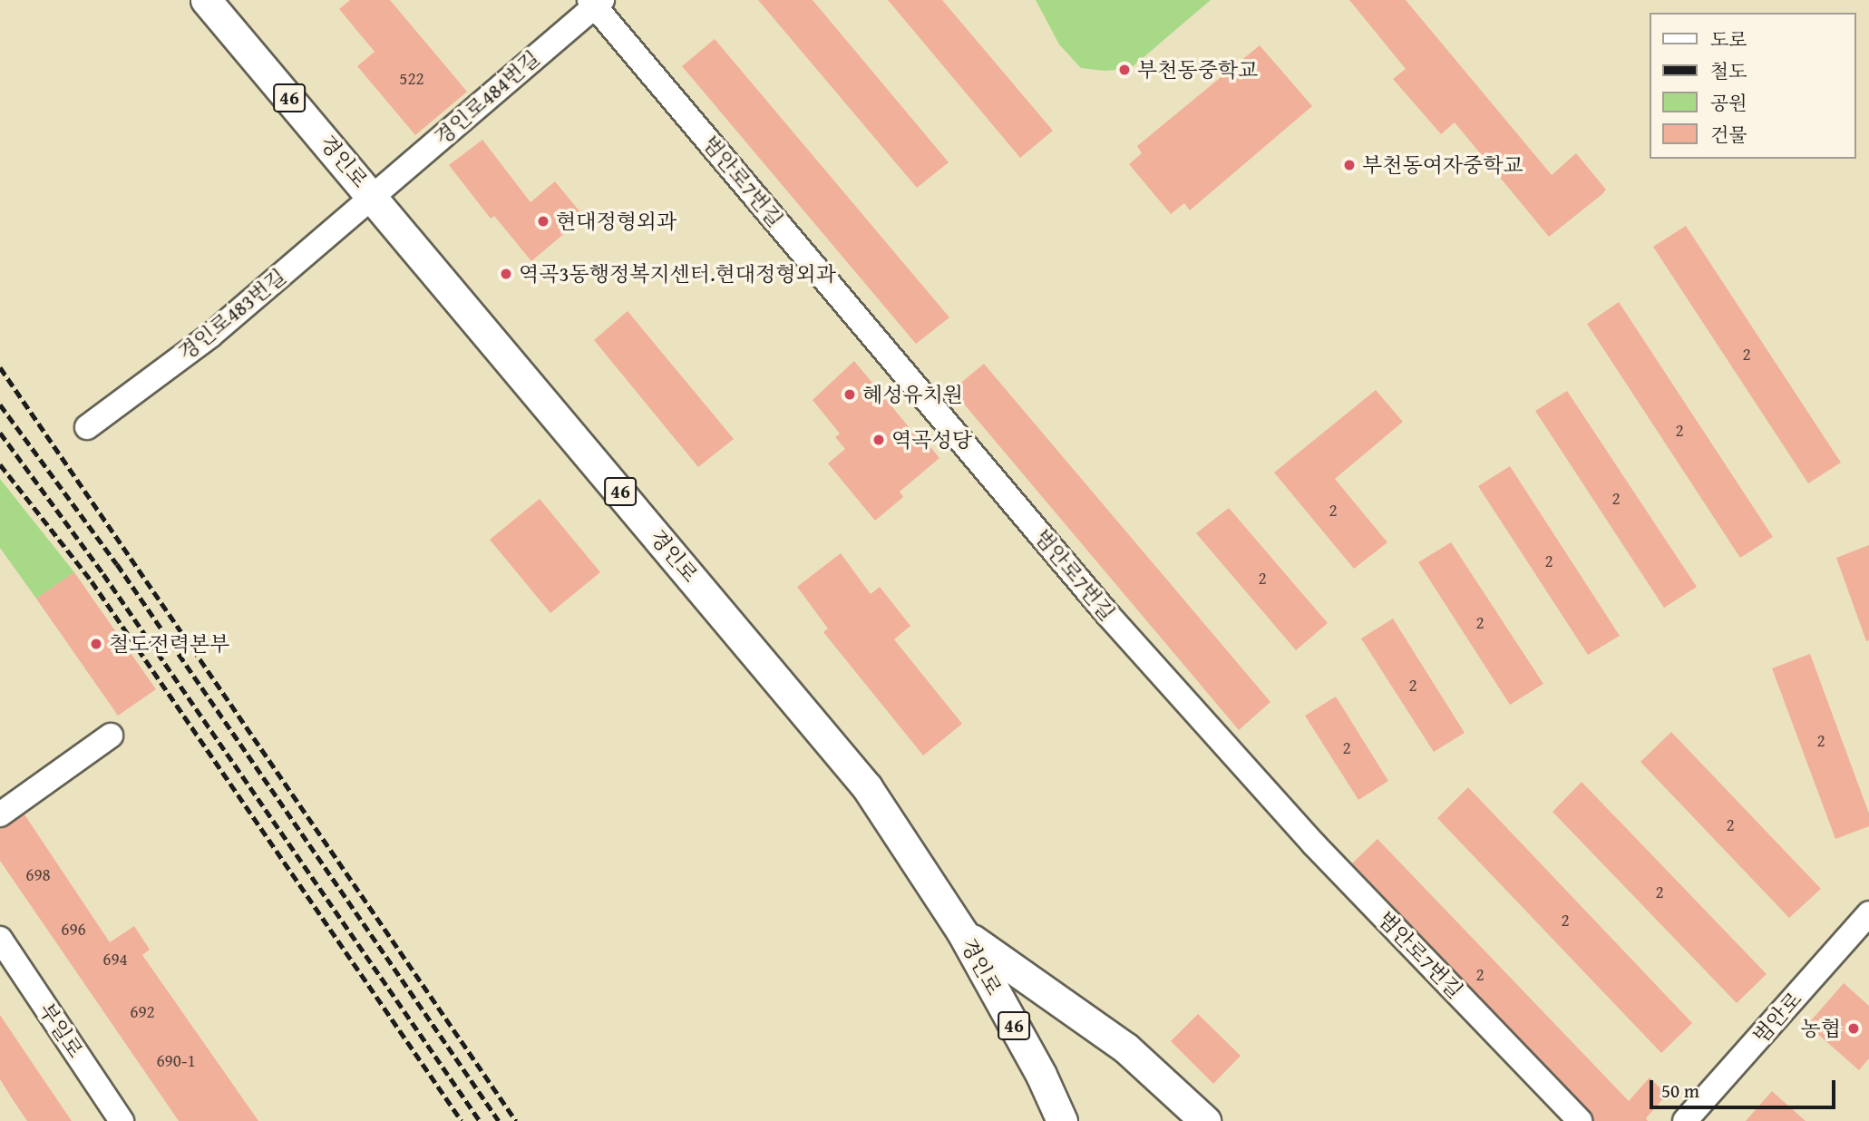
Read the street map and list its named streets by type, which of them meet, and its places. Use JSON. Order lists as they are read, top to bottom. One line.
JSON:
{"streets":{"main road":["46","경인로"],"street":["경인로484번길","범안로7번길","경인로483번길","범안로","부일로"]},"crossings":[["경인로484번길","경인로"],["경인로484번길","범안로7번길"],["경인로484번길","경인로483번길"],["경인로","경인로483번길"]],"places":["부천동중학교","부천동여자중학교","현대정형외과","역곡3동행정복지센터.현대정형외과","혜성유치원","역곡성당","철도전력본부","농협"],"house_numbers":["522","2","2","2","2","2","2","2","2","2","2","2","698","2","2","696","694","2","692","690-1"],"legend":["도로","철도","공원","건물"],"scale_bar":"50 m"}
